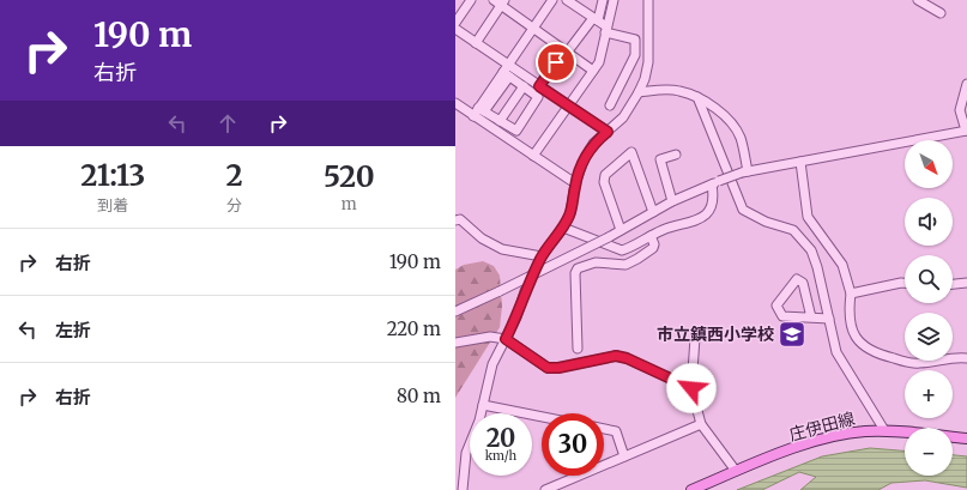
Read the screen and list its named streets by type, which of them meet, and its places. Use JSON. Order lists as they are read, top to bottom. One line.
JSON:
{"streets":{"main road":["庄伊田線"]},"places":{"school or university":["市立鎮西小学校"]},"north":"bottom right","page":{"turn":["190 m","右折"],"map_buttons":["+","−"],"eta":["21:13","到着","2","分","520","m"],"list":[{"name":"右折","value":"190 m"},{"name":"左折","value":"220 m"},{"name":"右折","value":"80 m"}],"speed":"20 km/h","limit":"30"}}
